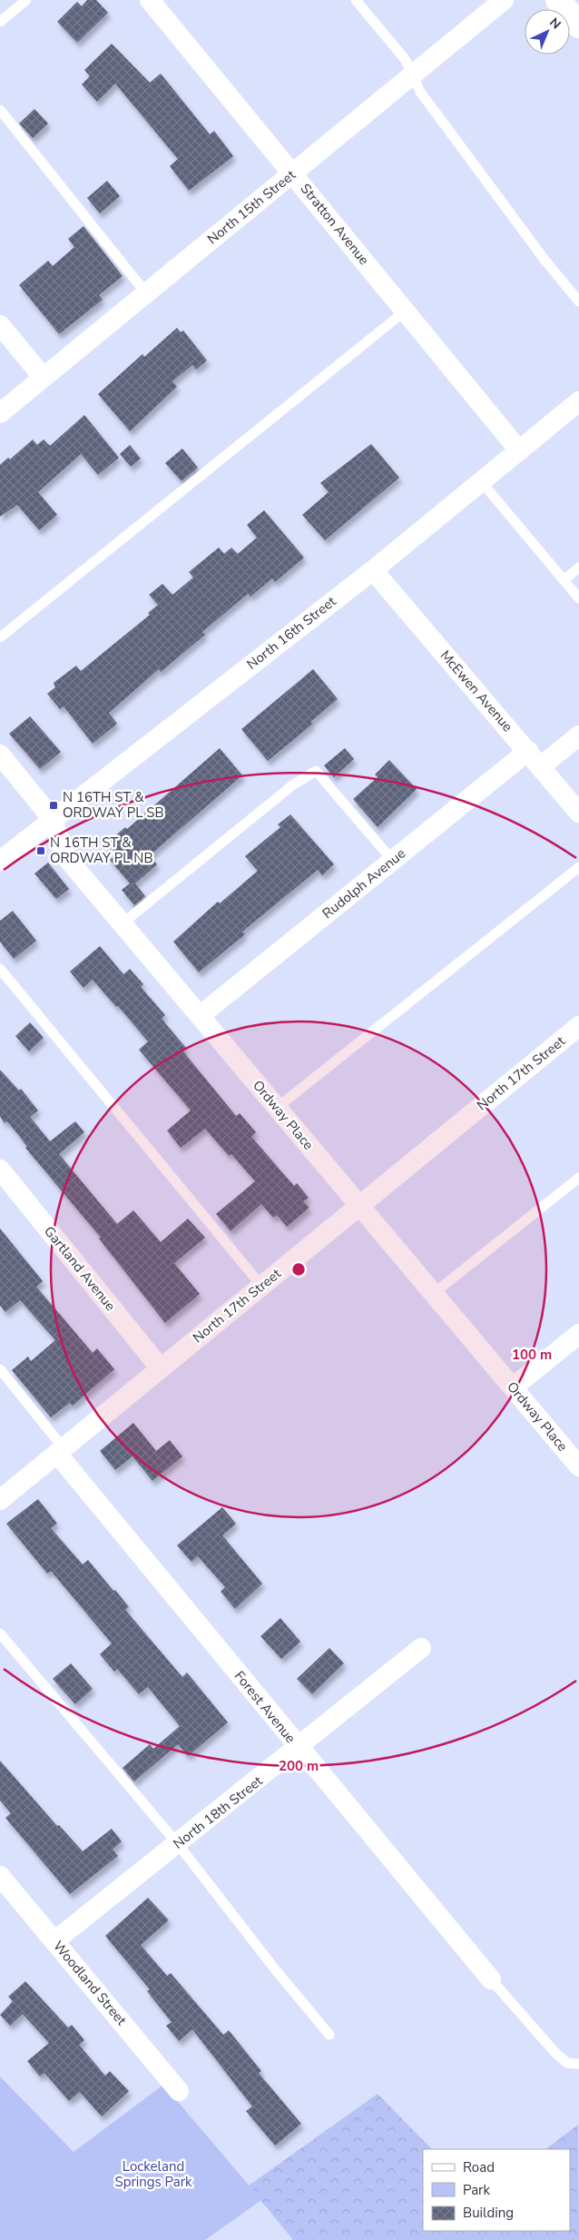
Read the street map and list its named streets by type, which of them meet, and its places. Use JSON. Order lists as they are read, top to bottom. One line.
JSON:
{"streets":{"street":["North 15th Street","Stratton Avenue","North 16th Street","McEwen Avenue","Rudolph Avenue","North 17th Street","Ordway Place","Gartland Avenue","Forest Avenue","North 18th Street","Woodland Street"]},"crossings":[["North 15th Street","Stratton Avenue"],["Stratton Avenue","North 16th Street"],["North 16th Street","McEwen Avenue"],["North 16th Street","Ordway Place"],["McEwen Avenue","Rudolph Avenue"],["Rudolph Avenue","Ordway Place"],["North 17th Street","Ordway Place"],["North 17th Street","Gartland Avenue"],["North 17th Street","Forest Avenue"],["Forest Avenue","North 18th Street"],["North 18th Street","Woodland Street"]],"parks":["Lockeland Springs Park"],"places":{"transit":["N 16TH ST & ORDWAY PL SB","N 16TH ST & ORDWAY PL NB"]},"legend":["Road","Park","Building"],"north":"top right","rings":["100 m","200 m"]}
